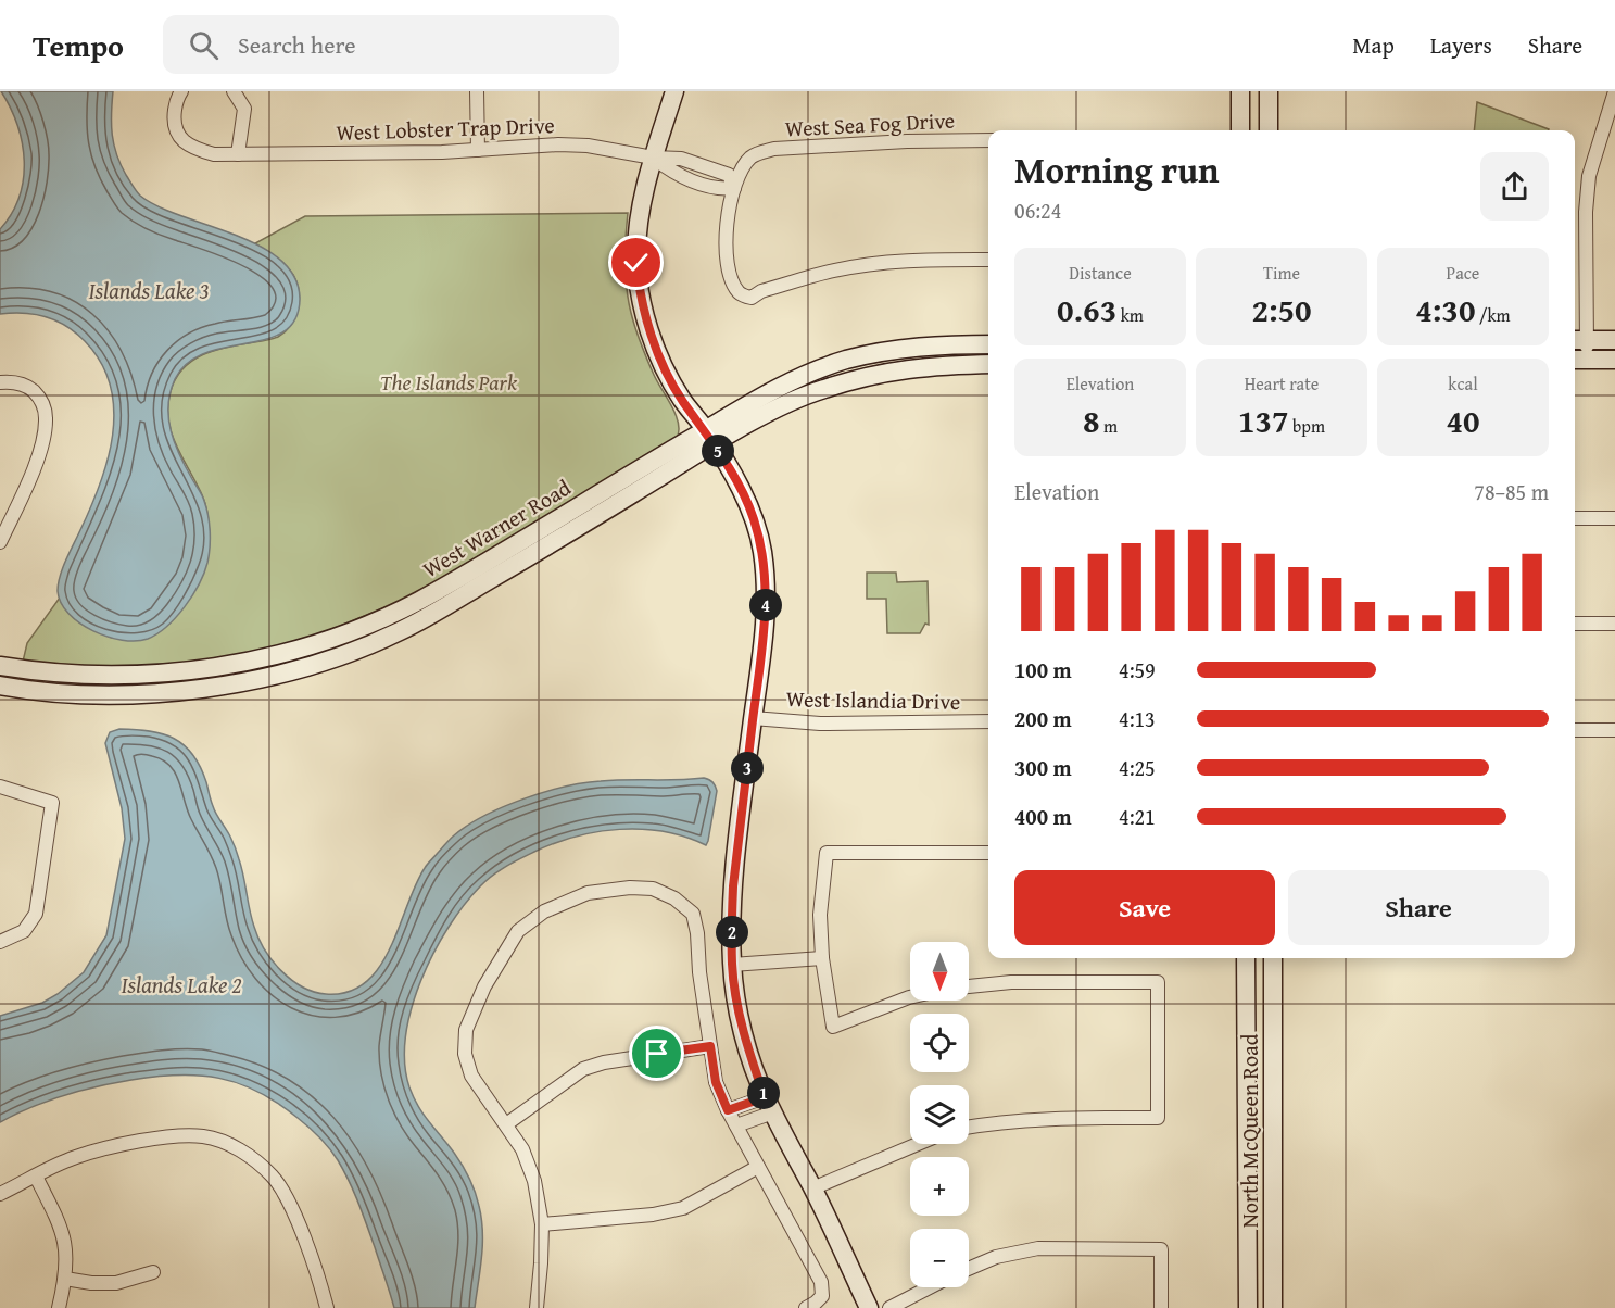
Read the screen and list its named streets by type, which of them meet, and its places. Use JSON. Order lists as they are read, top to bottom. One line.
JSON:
{"streets":{"main road":["West Warner Road","North McQueen Road"],"street":["West Sea Fog Drive","West Lobster Trap Drive","West Islandia Drive"]},"water":["Islands Lake 3","Islands Lake 2"],"parks":["The Islands Park"],"north":"bottom","page":{"header":"Tempo","search":"Search here","nav":["Map","Layers","Share"],"heading":["Morning run","06:24"],"stats":[["Distance","0.63 km"],["Time","2:50"],["Pace","4:30 /km"],["Elevation","8 m"],["Heart rate","137 bpm"],["kcal","40"]],"pins":["5","4","3","2","1"],"chart":["Elevation","78–85 m"],"list":[{"name":"100 m","note":"4:59"},{"name":"200 m","note":"4:13"},{"name":"300 m","note":"4:25"},{"name":"400 m","note":"4:21"}],"buttons":["Save","Share"],"map_buttons":["+","−"]}}
